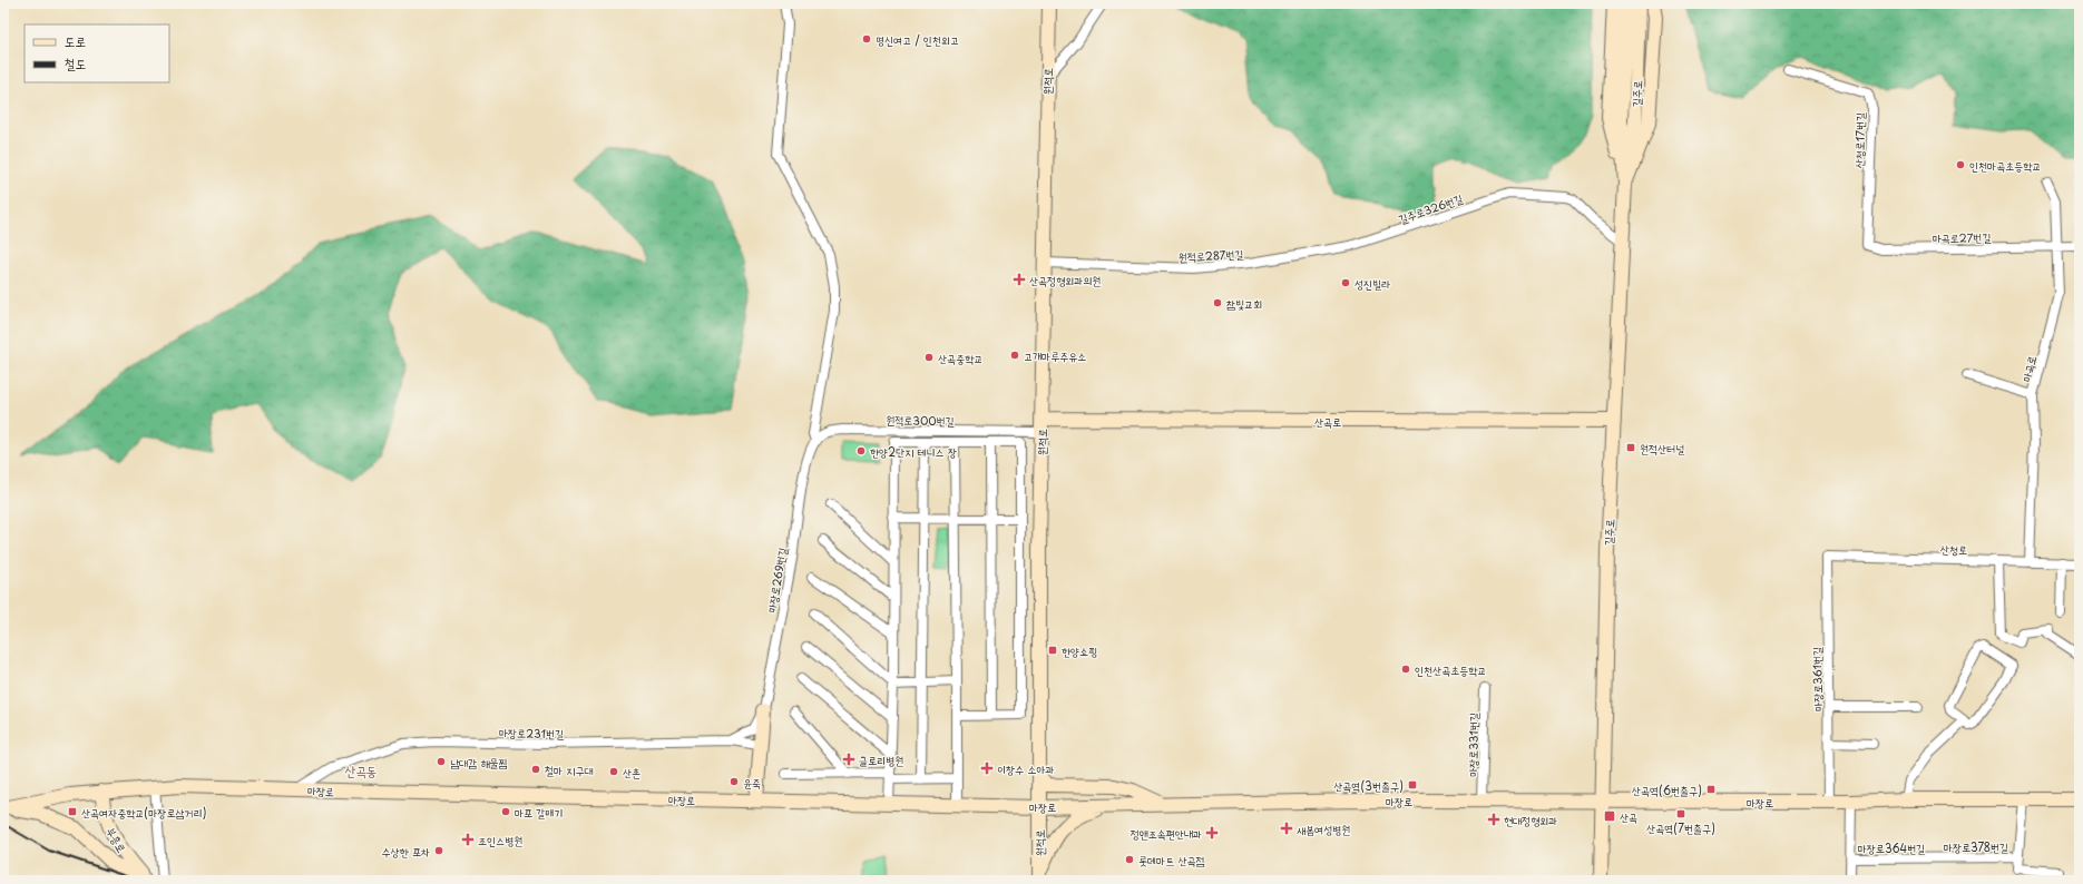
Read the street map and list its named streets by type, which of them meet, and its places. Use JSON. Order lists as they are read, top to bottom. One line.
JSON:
{"streets":{"main road":["원적로","길주로","산곡로","마장로","부흥로"],"street":["산청로17번길","길주로326번길","마곡로27번길","원적로287번길","마곡로","원적로300번길","산청로","마장로269번길","마장로361번길","마장로231번길","마장로331번길","마장로378번길","마장로364번길"]},"crossings":[["원적로","원적로287번길"],["원적로","원적로300번길"],["원적로","산곡로"],["원적로","마장로"],["길주로","길주로326번길"],["길주로","산곡로"],["길주로","마장로"],["산청로17번길","마곡로27번길"],["길주로326번길","원적로287번길"],["마곡로27번길","마곡로"],["마곡로","산청로"],["원적로300번길","산곡로"],["원적로300번길","마장로269번길"],["산청로","마장로361번길"],["마장로269번길","마장로231번길"],["마장로361번길","마장로"],["마장로231번길","마장로"],["마장로331번길","마장로"],["마장로","부흥로"],["마장로","마장로378번길"],["마장로","마장로364번길"],["마장로378번길","마장로364번길"]],"districts":["산곡동"],"places":{"other":["명신여고 / 인천외고","인천마곡초등학교","성진빌라","참빛교회","고개마루주유소","산곡중학교","한양2단지 테니스 장","인천산곡초등학교","남대감 해물찜","철마 지구대","산촌","윤죽","마포 갈매기","수상한 포차","롯데마트 산곡점"],"health":["산곡정형외과의원","글로리병원","이창수 소아과","현대정형외과","새봄여성병원","정앤조속편안내과","조인스병원"],"transit":["원적산터널","한양쇼핑","산곡역(3번출구)","산곡역(6번출구)","산곡여자중학교(마장로삼거리)","산곡역(7번출구)","산곡"]},"legend":["도로","철도"]}
